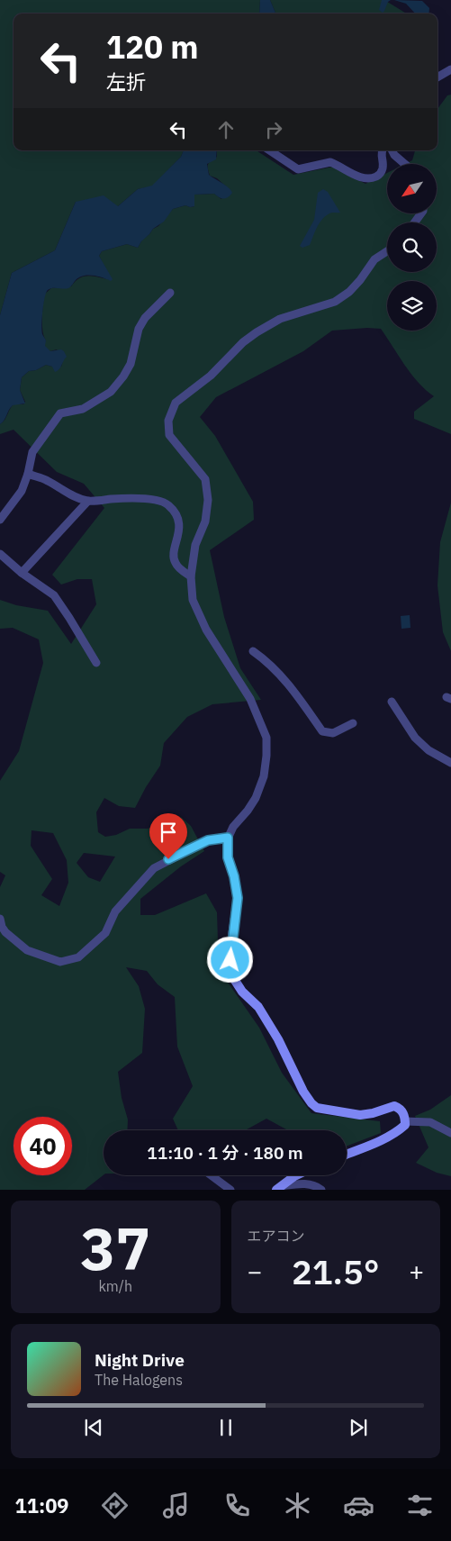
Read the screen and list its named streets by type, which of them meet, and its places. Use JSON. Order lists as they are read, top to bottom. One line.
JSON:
{"north":"bottom left","page":{"turn":["120 m","左折"],"limit":"40","trip":"11:10 · 1 分 · 180 m","tile":[["37","km/h"],"エアコン"],"heat":["−","21.5°","+"],"song":["Night Drive","The Halogens"],"tabs":"11:09"}}
